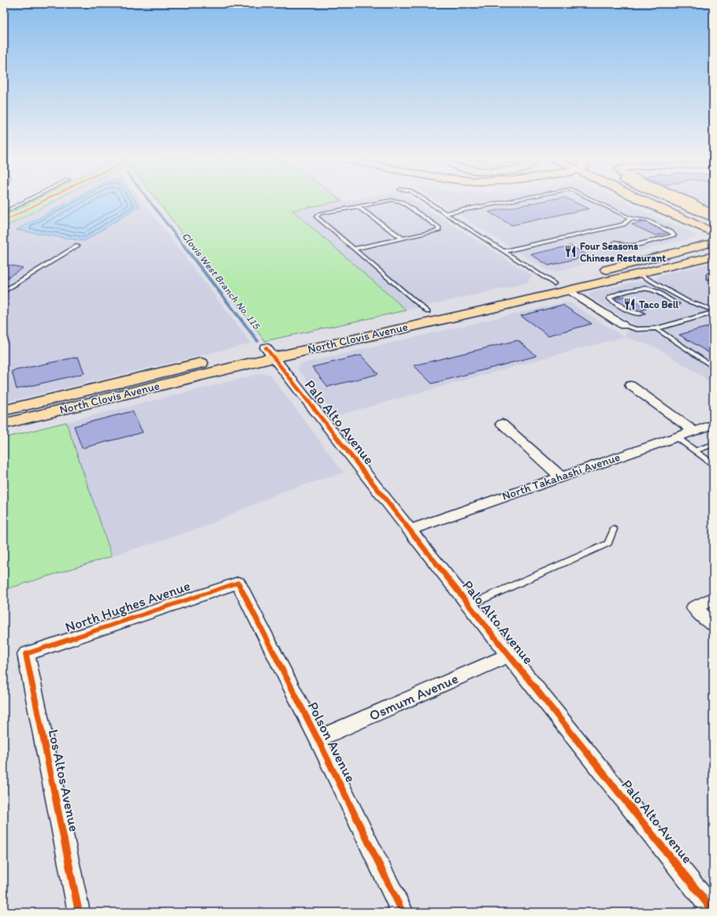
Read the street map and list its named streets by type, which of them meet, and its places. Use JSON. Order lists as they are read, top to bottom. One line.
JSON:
{"streets":{"main road":["North Clovis Avenue"],"street":["Palo Alto Avenue","North Takahashi Avenue","North Hughes Avenue","Osmum Avenue","Polson Avenue","Los Altos Avenue"]},"crossings":[["North Clovis Avenue","Palo Alto Avenue"],["Palo Alto Avenue","North Takahashi Avenue"],["Palo Alto Avenue","Osmum Avenue"],["North Hughes Avenue","Polson Avenue"],["North Hughes Avenue","Los Altos Avenue"],["Osmum Avenue","Polson Avenue"]],"water":["Clovis West Branch No. 115"],"places":{"restaurant":["Four Seasons Chinese Restaurant","Taco Bell"]}}
